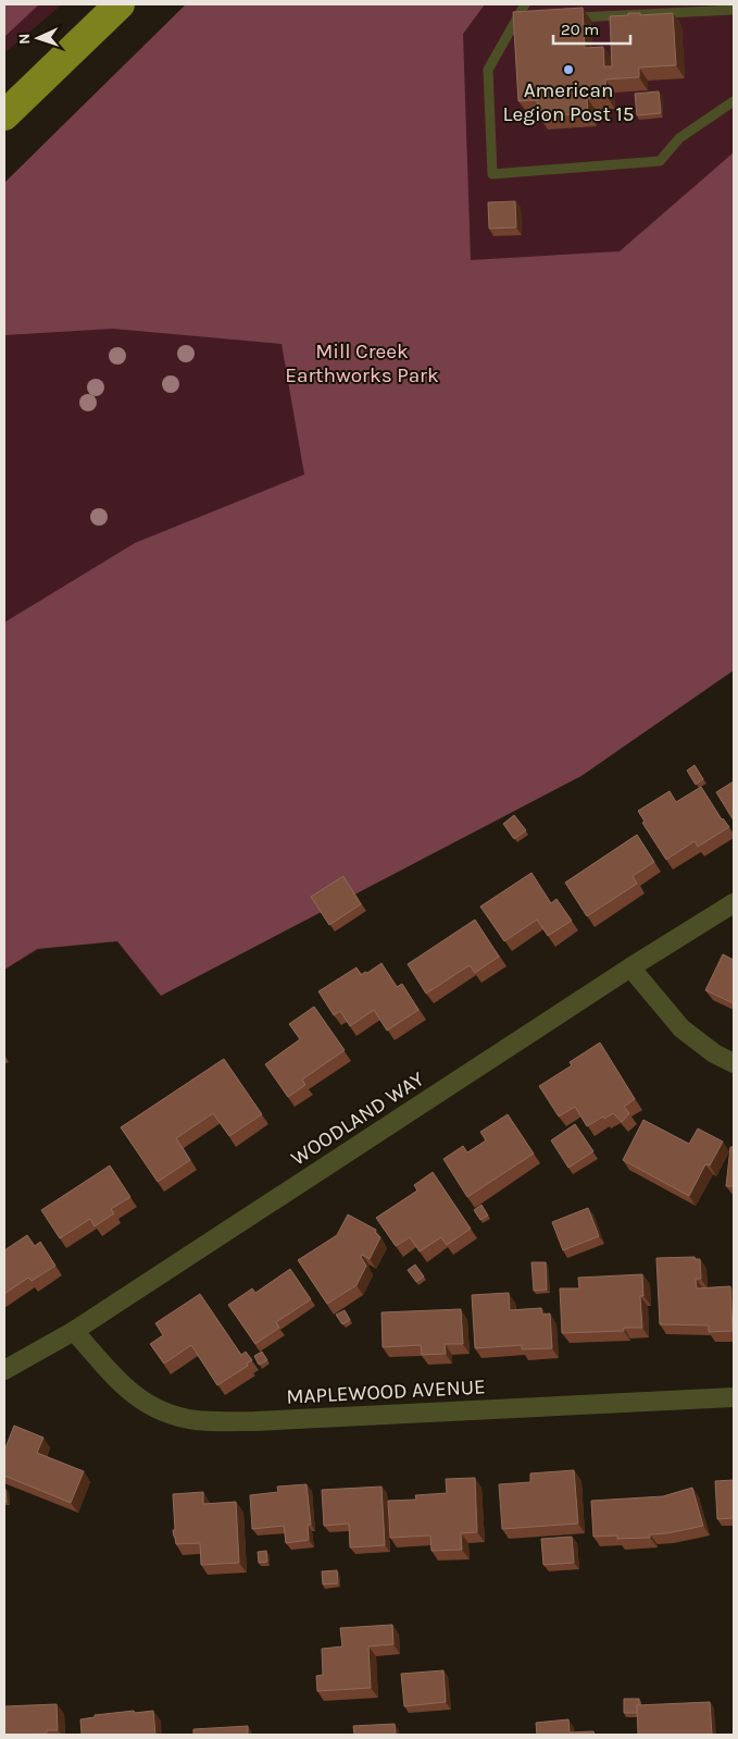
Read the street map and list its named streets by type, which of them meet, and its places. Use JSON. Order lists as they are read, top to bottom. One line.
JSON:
{"streets":{"street":["WOODLAND WAY","MAPLEWOOD AVENUE"]},"crossings":[["WOODLAND WAY","MAPLEWOOD AVENUE"]],"parks":["Mill Creek Earthworks Park"],"places":["American Legion Post 15"],"scale_bar":"20 m","north":"left"}
